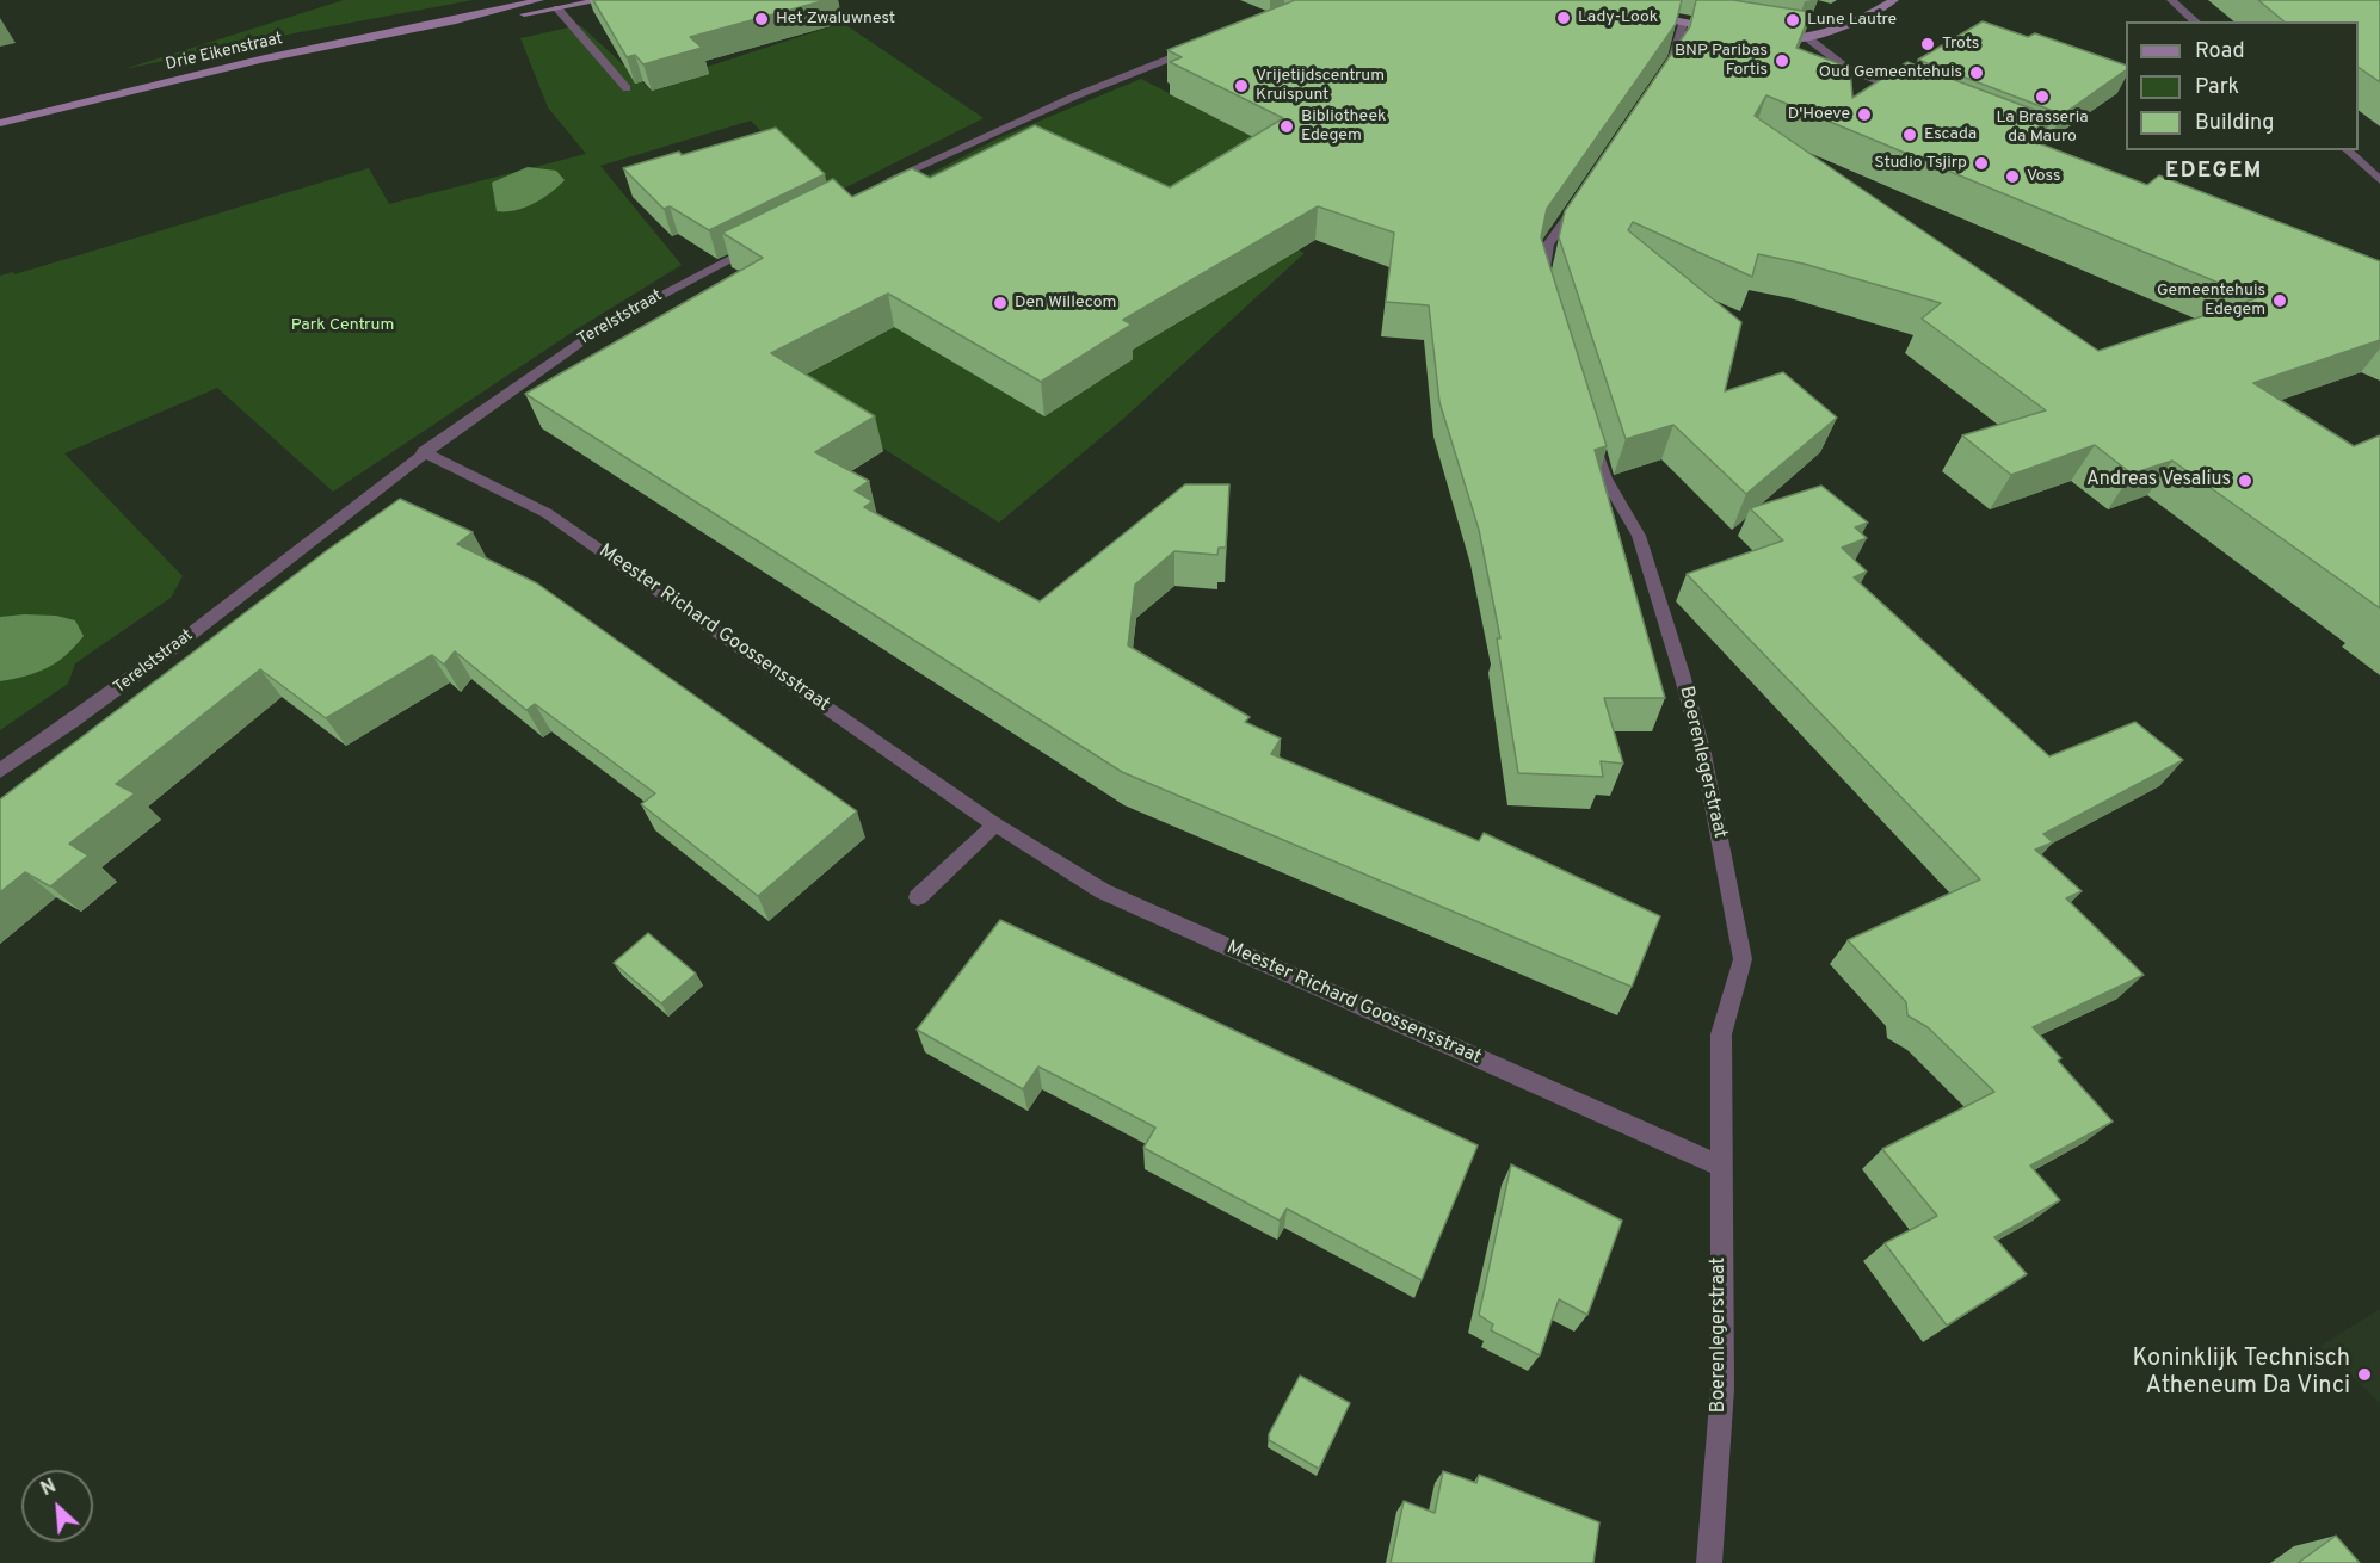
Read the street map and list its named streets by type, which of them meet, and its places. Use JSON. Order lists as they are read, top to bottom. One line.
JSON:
{"streets":{"street":["Drie Eikenstraat","Terelststraat","Meester Richard Goossensstraat","Boerenlegerstraat"]},"crossings":[["Terelststraat","Meester Richard Goossensstraat"],["Meester Richard Goossensstraat","Boerenlegerstraat"]],"districts":["EDEGEM"],"parks":["Park Centrum"],"places":["Lady-Look","Het Zwaluwnest","Lune Lautre","Trots","BNP Paribas Fortis","Oud Gemeentehuis","Vrijetijdscentrum Kruispunt","La Brasseria da Mauro","D'Hoeve","Bibliotheek Edegem","Escada","Studio Tsjirp","Voss","Gemeentehuis Edegem","Den Willecom","Andreas Vesalius","Koninklijk Technisch Atheneum Da Vinci"],"legend":["Road","Park","Building"],"north":"top left"}
